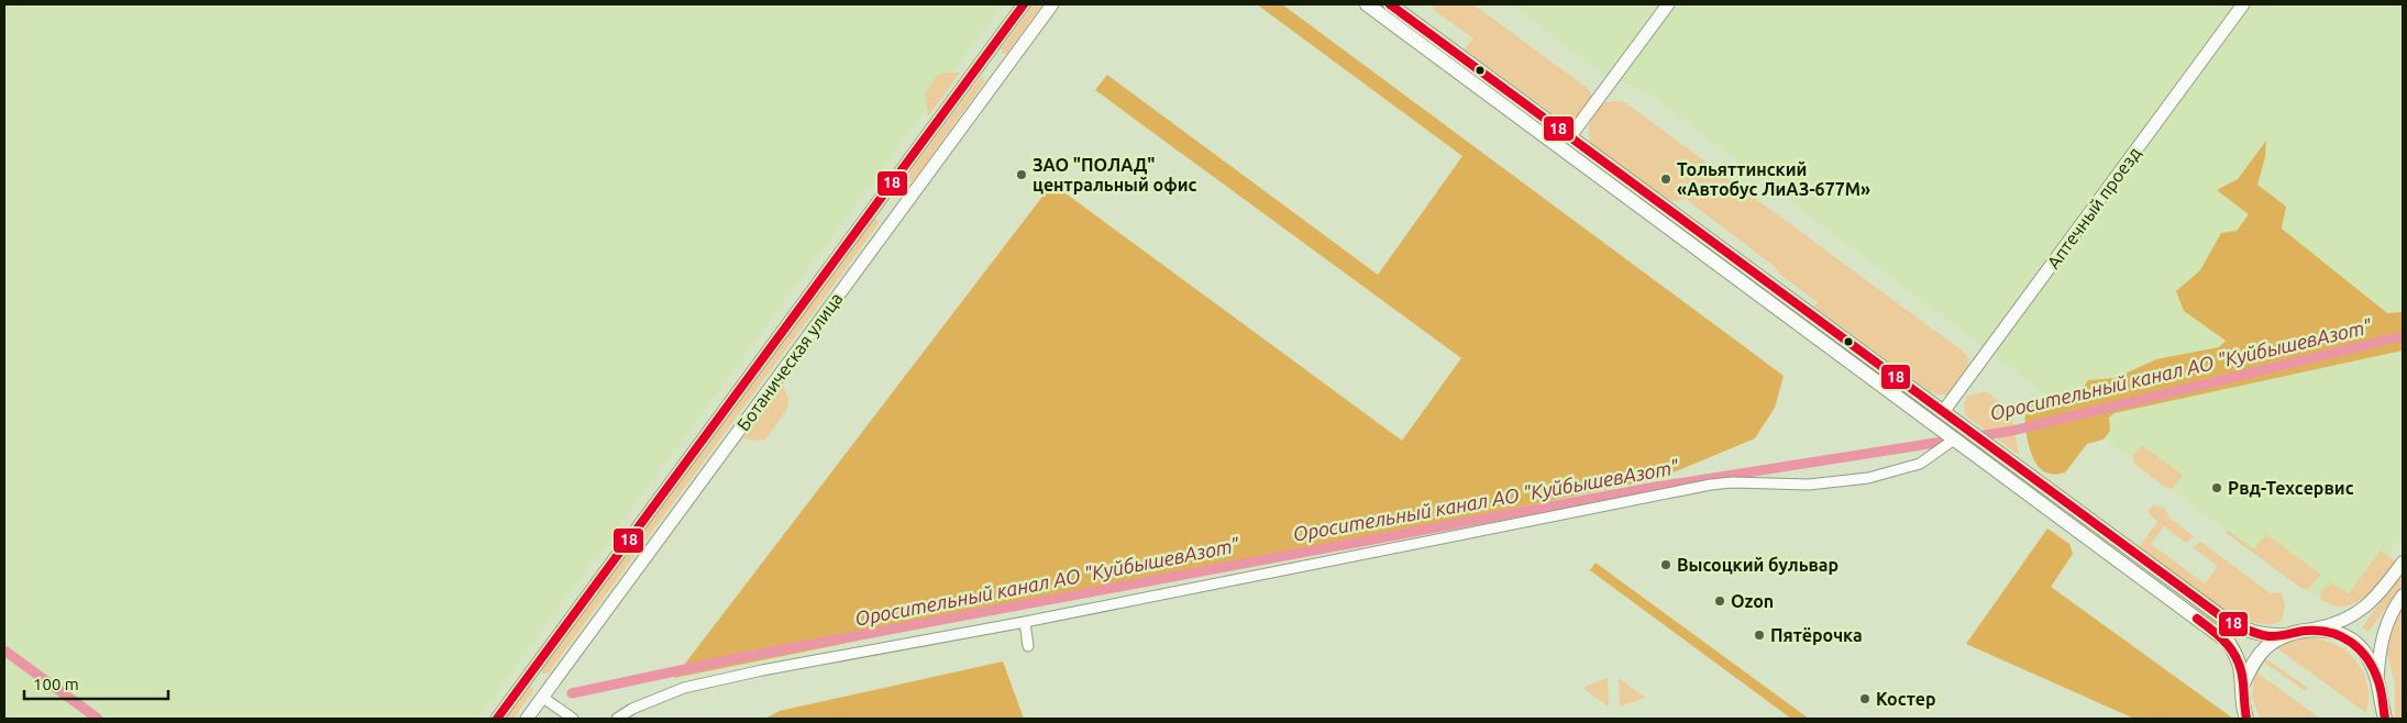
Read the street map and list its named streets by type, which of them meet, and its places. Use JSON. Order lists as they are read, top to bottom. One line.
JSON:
{"streets":{"main road":["Аптечный проезд","Ботаническая улица"]},"water":["Оросительный канал АО \"КуйбышевАзот\""],"places":["ЗАО \"ПОЛАД\" центральный офис","Тольяттинский «Автобус ЛиАЗ-677М»","Рвд-Техсервис","Высоцкий бульвар","Ozon","Пятёрочка","Костер"],"lines":["transit line 18"],"scale_bar":"100 m"}
